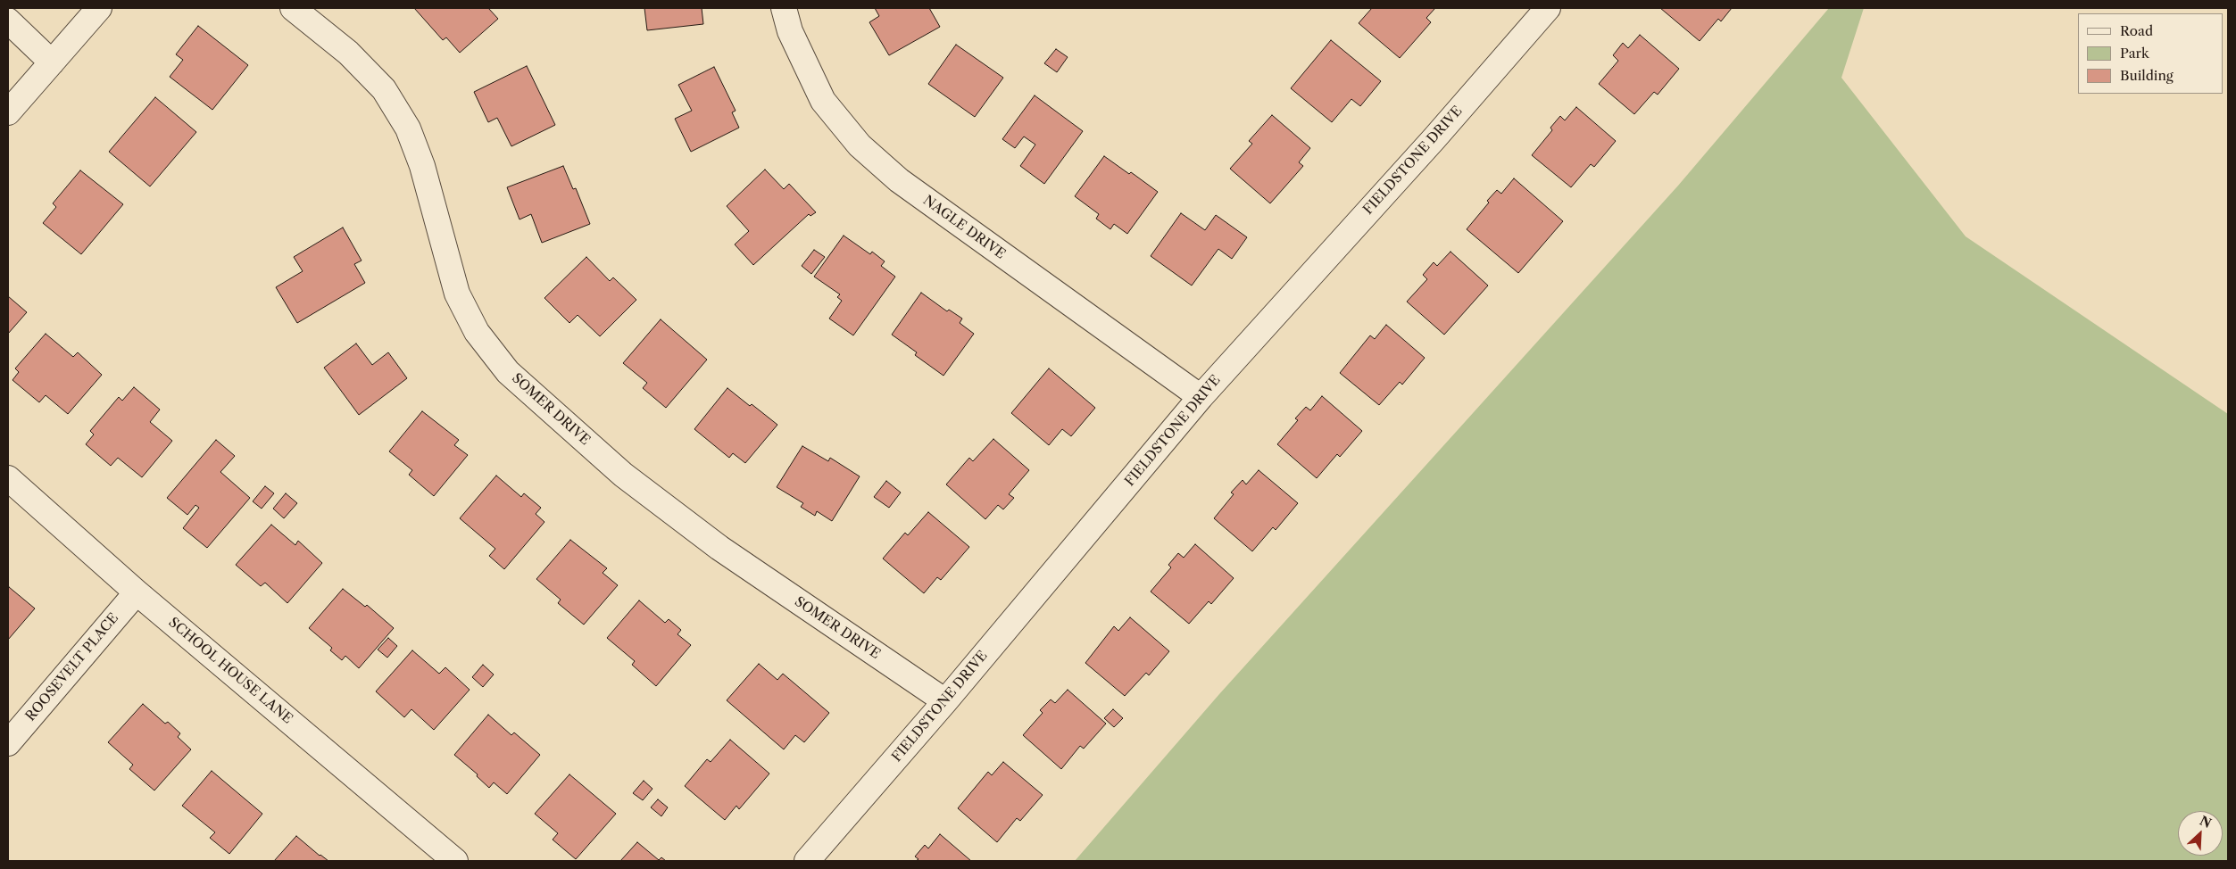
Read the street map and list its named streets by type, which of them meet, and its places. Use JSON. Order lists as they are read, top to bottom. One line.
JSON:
{"streets":{"street":["FIELDSTONE DRIVE","NAGLE DRIVE","SOMER DRIVE","ROOSEVELT PLACE","SCHOOL HOUSE LANE"]},"crossings":[["FIELDSTONE DRIVE","NAGLE DRIVE"],["FIELDSTONE DRIVE","SOMER DRIVE"],["ROOSEVELT PLACE","SCHOOL HOUSE LANE"]],"legend":["Road","Park","Building"],"north":"top right"}
